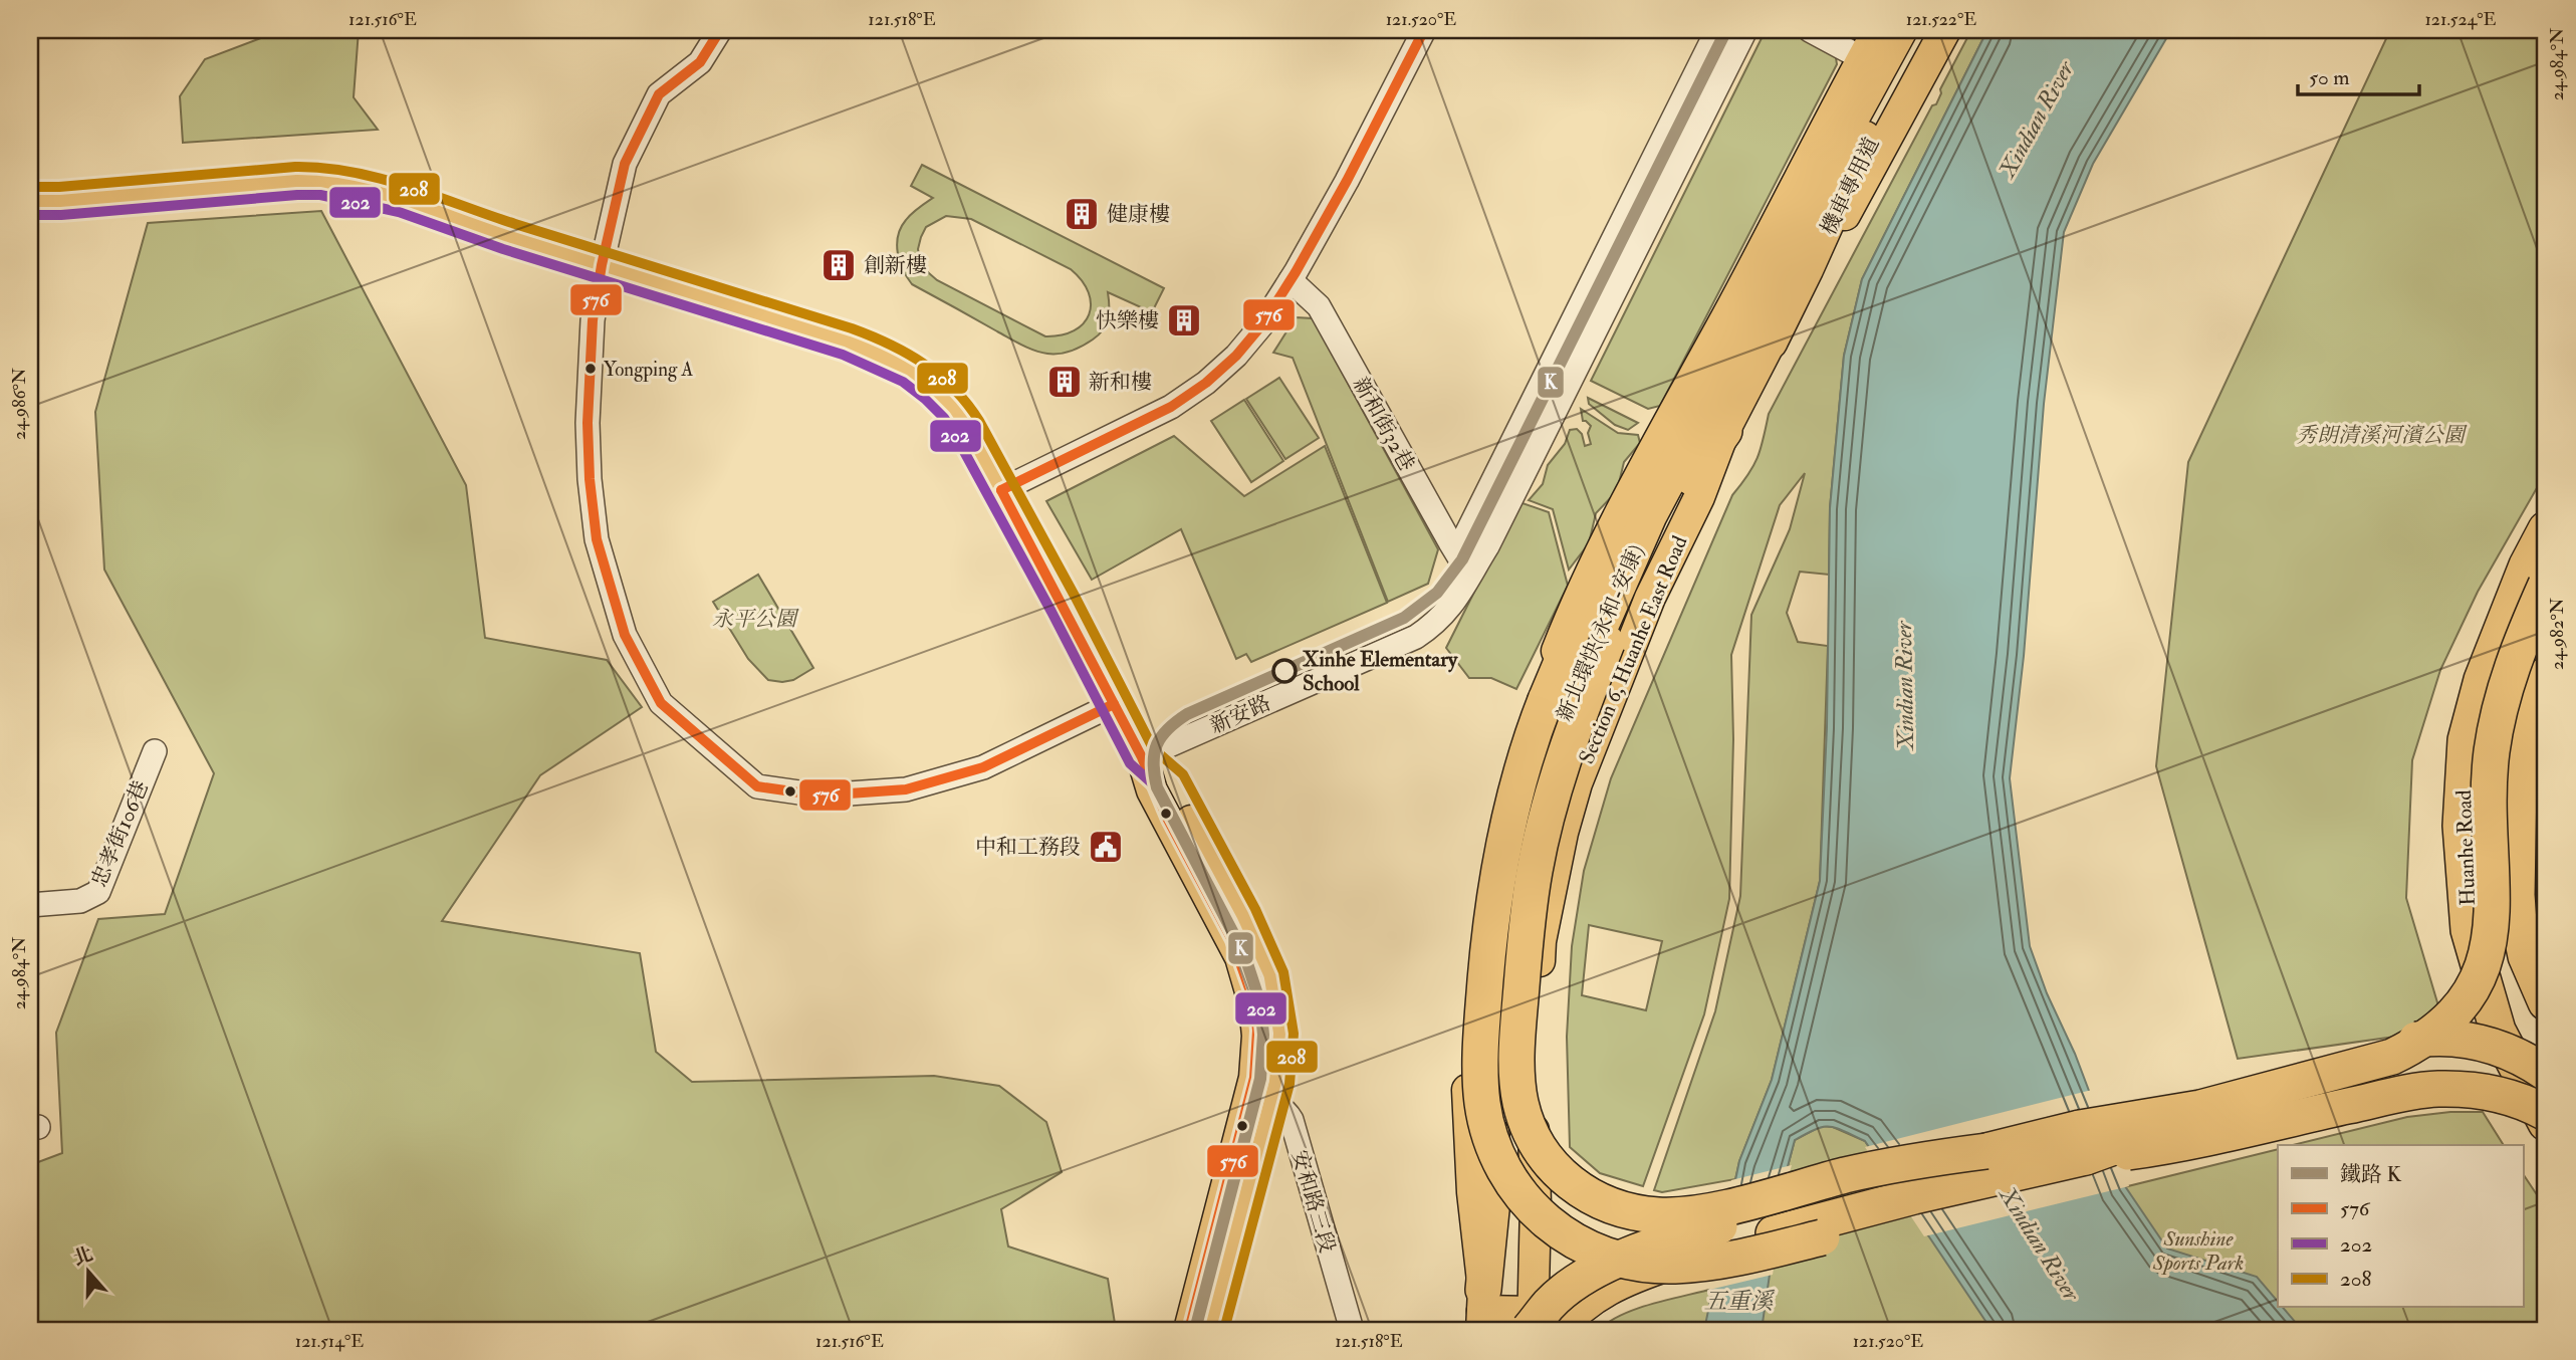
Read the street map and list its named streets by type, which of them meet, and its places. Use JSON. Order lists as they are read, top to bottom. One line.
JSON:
{"streets":{"highway":["新北環快(永和-安康)","Huanhe Road"],"main road":["Section 6, Huanhe East Road"],"street":["機車專用道","新和街32巷","新安路","忠孝街106巷","安和路三段"]},"crossings":[["機車專用道","Section 6, Huanhe East Road"],["新和街32巷","新安路"]],"water":["Xindian River","五重溪"],"parks":["秀朗清溪河濱公園","永平公園","Sunshine Sports Park"],"places":{"building":["健康樓","創新樓","快樂樓","新和樓"],"other":["Yongping A","Xinhe Elementary School"],"public building":["中和工務段"]},"lines":["rail line K","transit line 576","transit line 208","transit line 202"],"legend":["鐵路 K","576","202","208"],"scale_bar":"50 m","north":"top","coordinates":["121.516°E","121.518°E","121.520°E","121.522°E","121.524°E","24.984°N","24.986°N","24.982°N","121.514°E"]}
